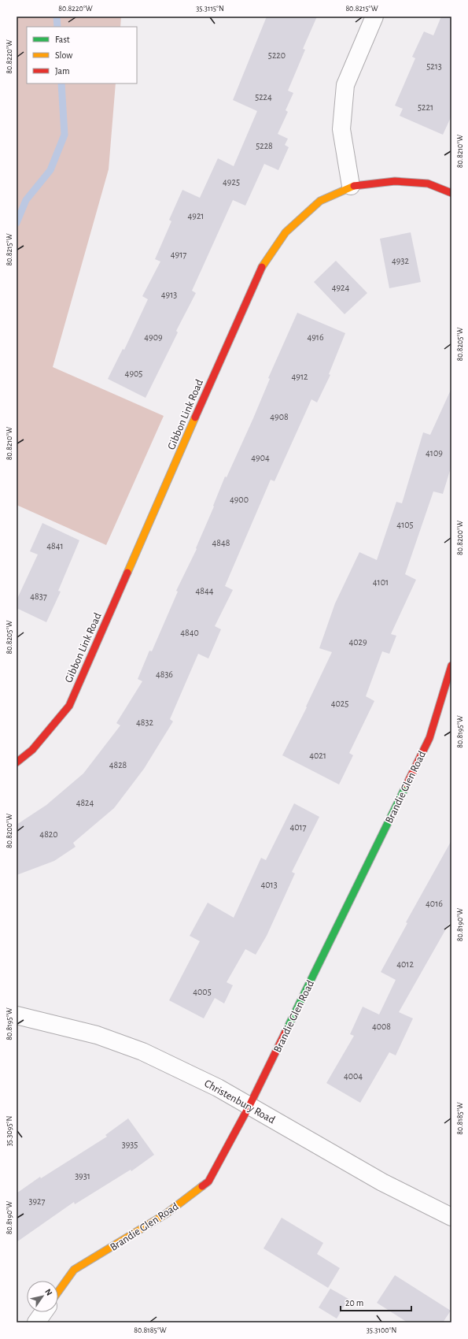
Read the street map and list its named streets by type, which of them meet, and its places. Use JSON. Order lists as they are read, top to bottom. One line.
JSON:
{"streets":{"street":["Gibbon Link Road","Brandie Glen Road","Christenbury Road"]},"crossings":[["Brandie Glen Road","Christenbury Road"]],"house_numbers":["5220","5213","5224","5221","5228","4925","4921","4917","4932","4924","4913","4909","4916","4905","4912","4908","4109","4904","4900","4105","4848","4841","4101","4844","4837","4840","4029","4836","4025","4832","4021","4828","4824","4017","4820","4013","4016","4012","4005","4008","4004","3935","3931","3927"],"legend":["Fast","Slow","Jam"],"scale_bar":"20 m","north":"top right","coordinates":["80.8220°W","35.3115°N","80.8215°W","80.8210°W","80.8205°W","80.8200°W","80.8195°W","80.8190°W","80.8185°W","35.3095°N","35.3100°N"]}
